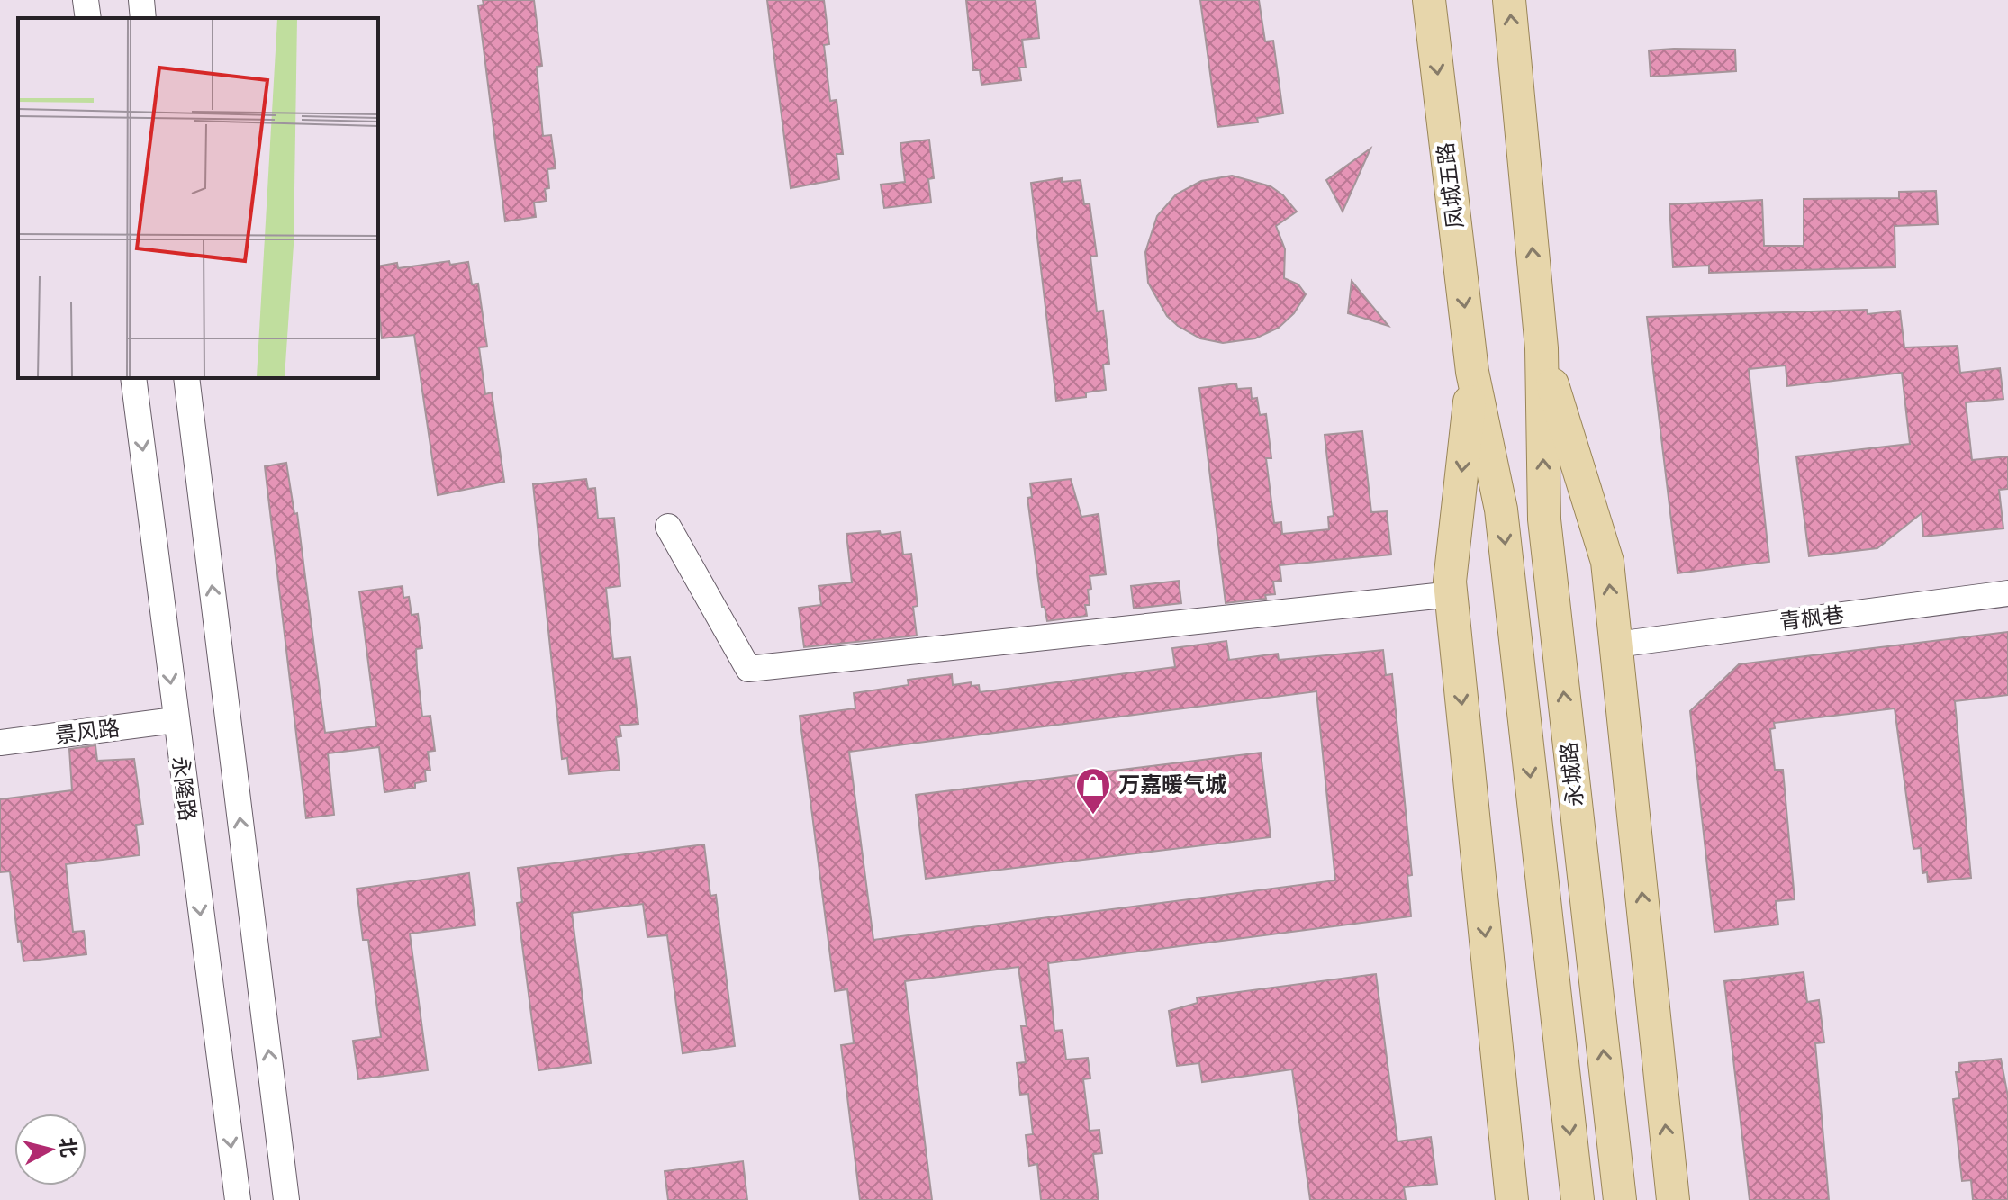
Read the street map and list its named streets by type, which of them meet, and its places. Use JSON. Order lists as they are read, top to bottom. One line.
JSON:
{"streets":{"main road":["凤城五路","永城路"],"street":["青枫巷","景风路","永隆路"]},"crossings":[["凤城五路","永城路"],["景风路","永隆路"]],"places":{"shop":["万嘉暖气城"]},"north":"right"}
